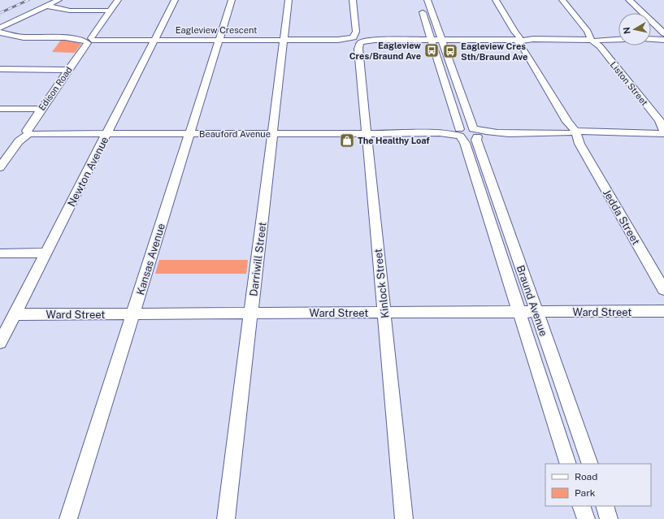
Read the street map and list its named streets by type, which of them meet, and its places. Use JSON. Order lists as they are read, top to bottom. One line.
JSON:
{"streets":{"street":["Eagleview Crescent","Liston Street","Edison Road","Beauford Avenue","Newton Avenue","Jedda Street","Kansas Avenue","Darriwill Street","Kinlock Street","Braund Avenue","Ward Street"]},"crossings":[["Eagleview Crescent","Liston Street"],["Eagleview Crescent","Edison Road"],["Eagleview Crescent","Newton Avenue"],["Eagleview Crescent","Jedda Street"],["Eagleview Crescent","Kansas Avenue"],["Eagleview Crescent","Darriwill Street"],["Eagleview Crescent","Kinlock Street"],["Eagleview Crescent","Braund Avenue"],["Edison Road","Beauford Avenue"],["Beauford Avenue","Newton Avenue"],["Beauford Avenue","Kansas Avenue"],["Beauford Avenue","Darriwill Street"],["Beauford Avenue","Kinlock Street"],["Beauford Avenue","Braund Avenue"],["Newton Avenue","Ward Street"],["Kansas Avenue","Ward Street"],["Darriwill Street","Ward Street"],["Kinlock Street","Ward Street"],["Braund Avenue","Ward Street"]],"places":{"bus stop":["Eagleview Cres/Braund Ave","Eagleview Cres Sth/Braund Ave"],"shop":["The Healthy Loaf"]},"legend":["Road","Park"],"north":"left"}
